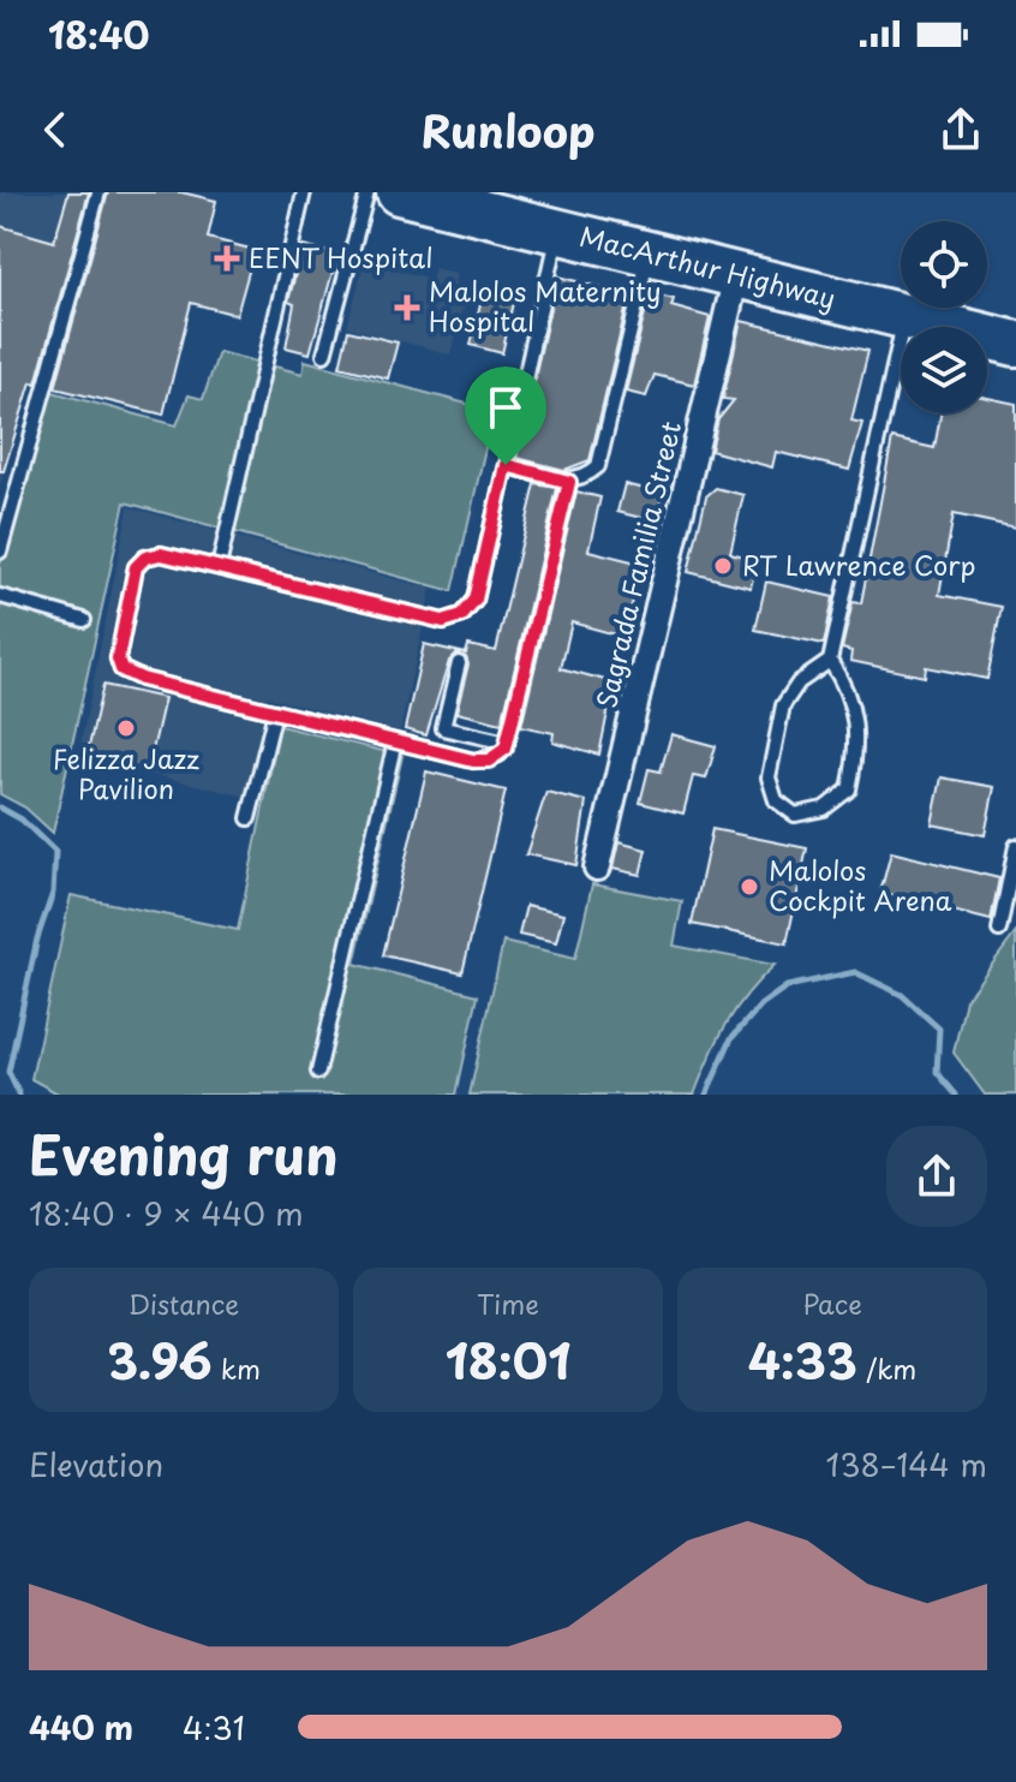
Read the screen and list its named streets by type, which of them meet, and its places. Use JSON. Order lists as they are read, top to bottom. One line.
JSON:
{"streets":{"highway":["MacArthur Highway"],"street":["Sagrada Familia Street"]},"crossings":[["MacArthur Highway","Sagrada Familia Street"]],"places":{"health":["EENT Hospital","Malolos Maternity Hospital"],"other":["RT Lawrence Corp","Felizza Jazz Pavilion","Malolos Cockpit Arena"]},"page":{"status":"18:40","header":"Runloop","heading":["Evening run","18:40 · 9 × 440 m"],"stats":[["Distance","3.96 km"],["Time","18:01"],["Pace","4:33 /km"]],"chart":["Elevation","138–144 m"],"list":[{"name":"440 m","note":"4:31"}]}}
